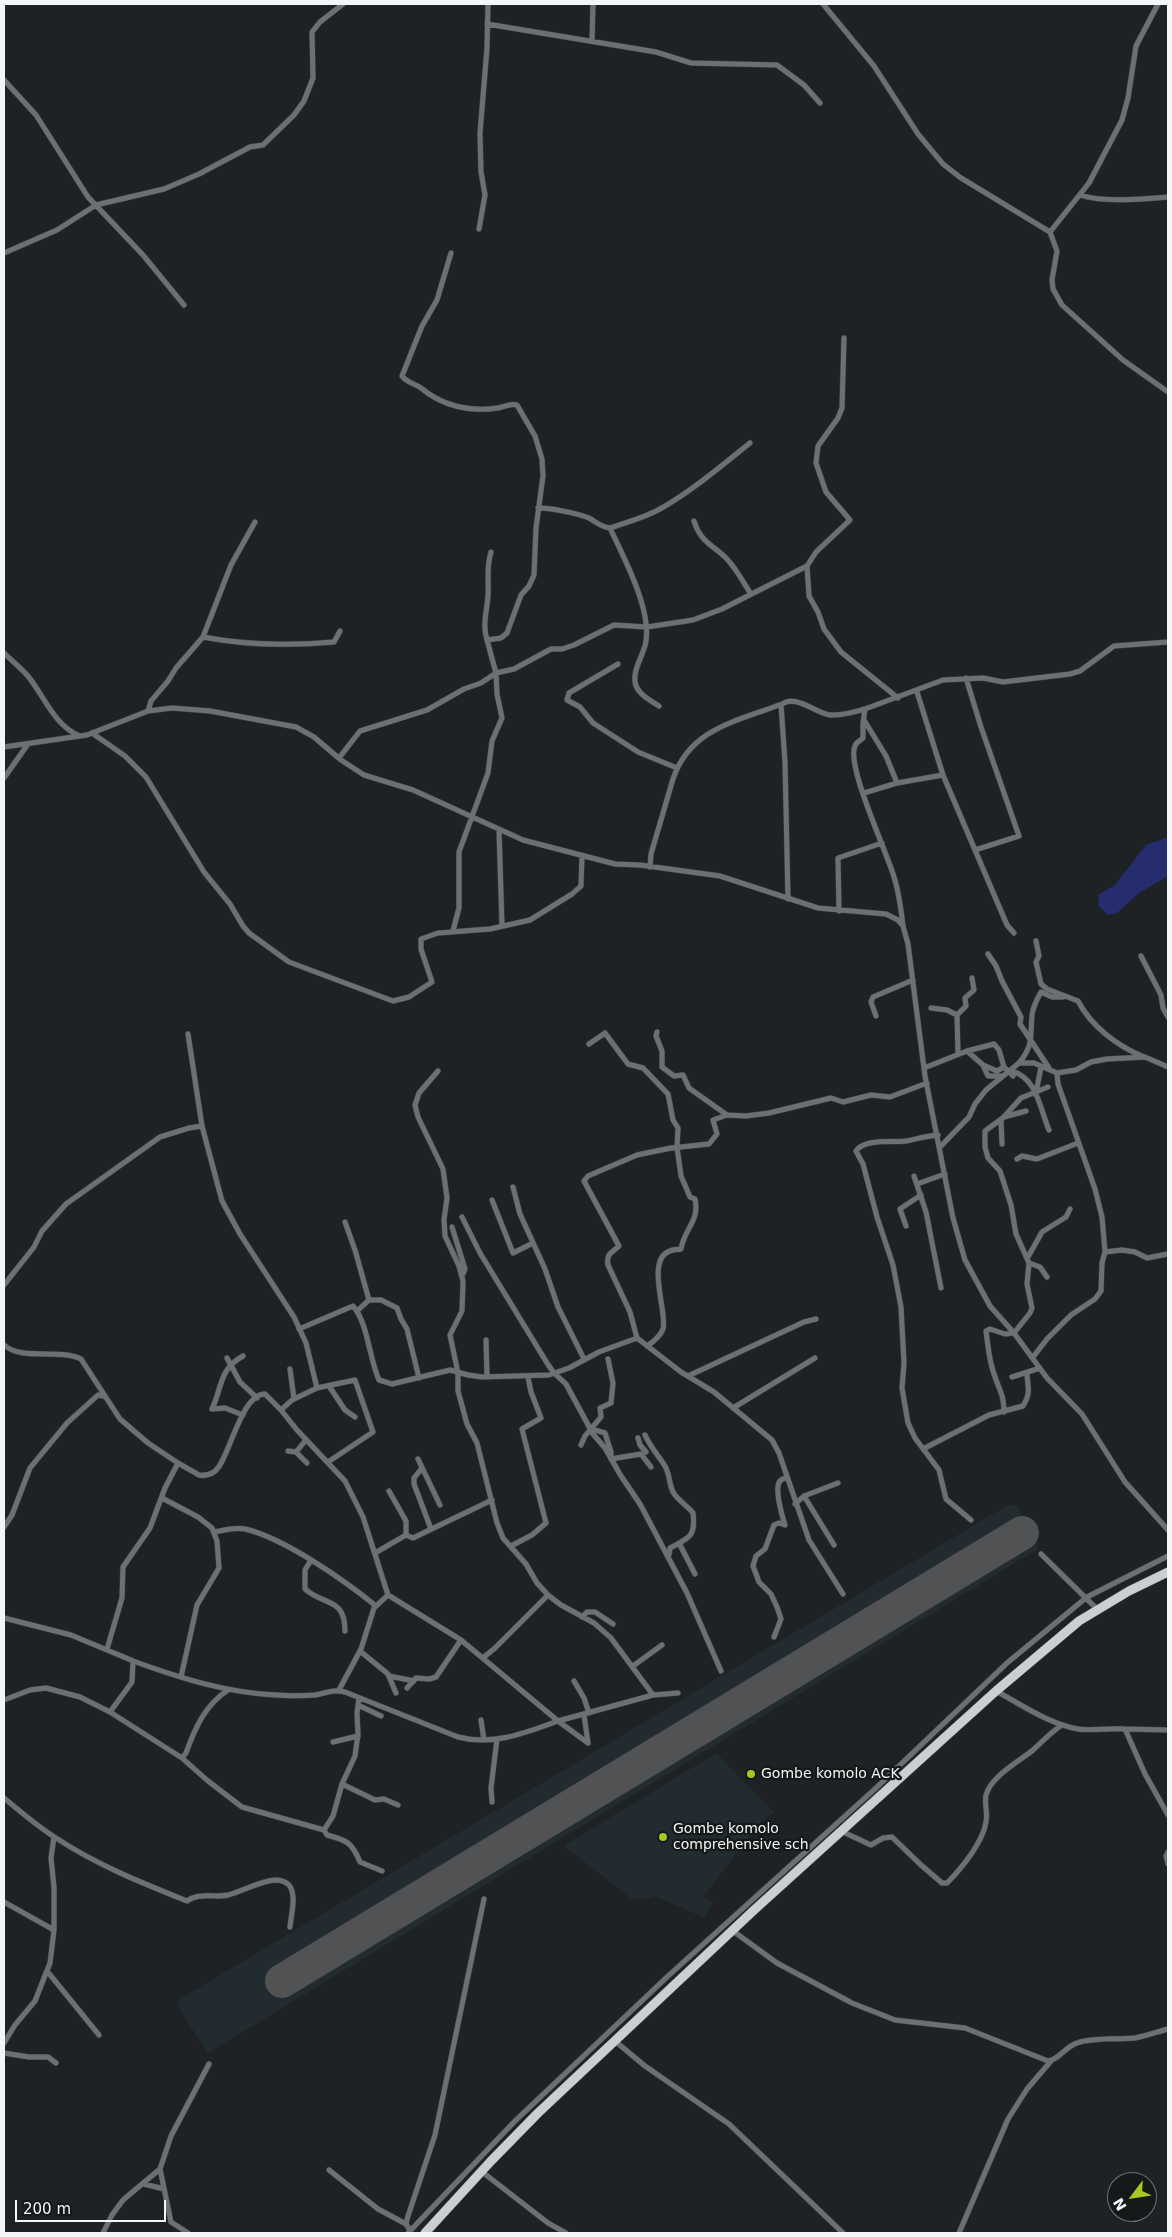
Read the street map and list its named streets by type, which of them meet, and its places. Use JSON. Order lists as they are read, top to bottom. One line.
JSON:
{"places":["Gombe komolo ACK","Gombe komolo comprehensive sch"],"scale_bar":"200 m","north":"bottom left"}
